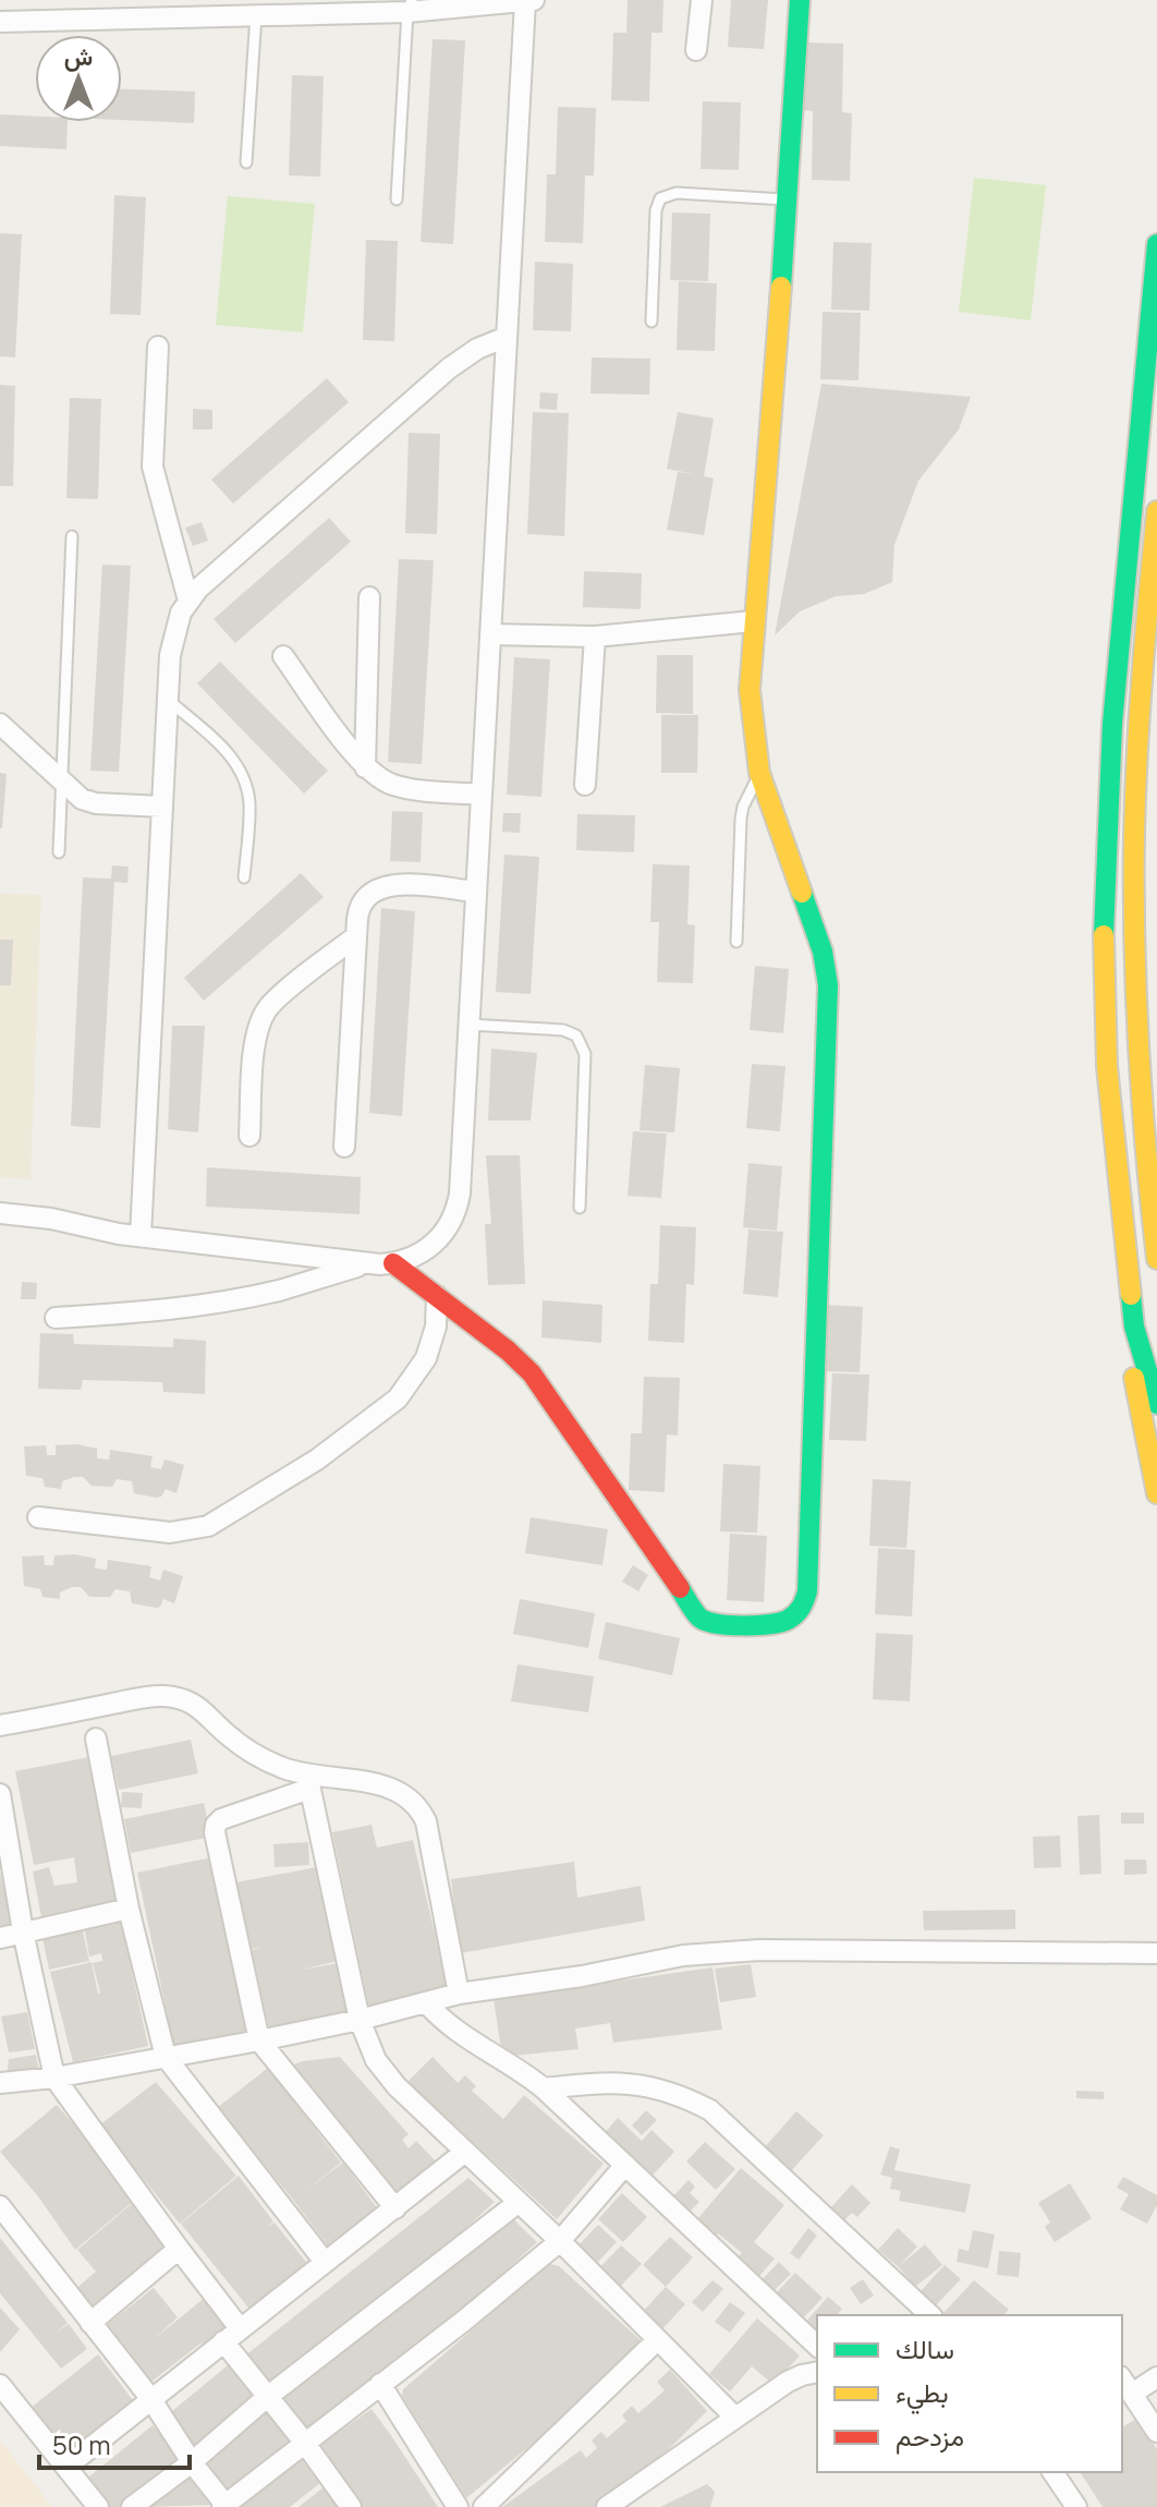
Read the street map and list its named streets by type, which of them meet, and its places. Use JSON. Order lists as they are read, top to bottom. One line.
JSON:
{"legend":["سالك","بطيء","مزدحم"],"scale_bar":"50 m","north":"top"}
